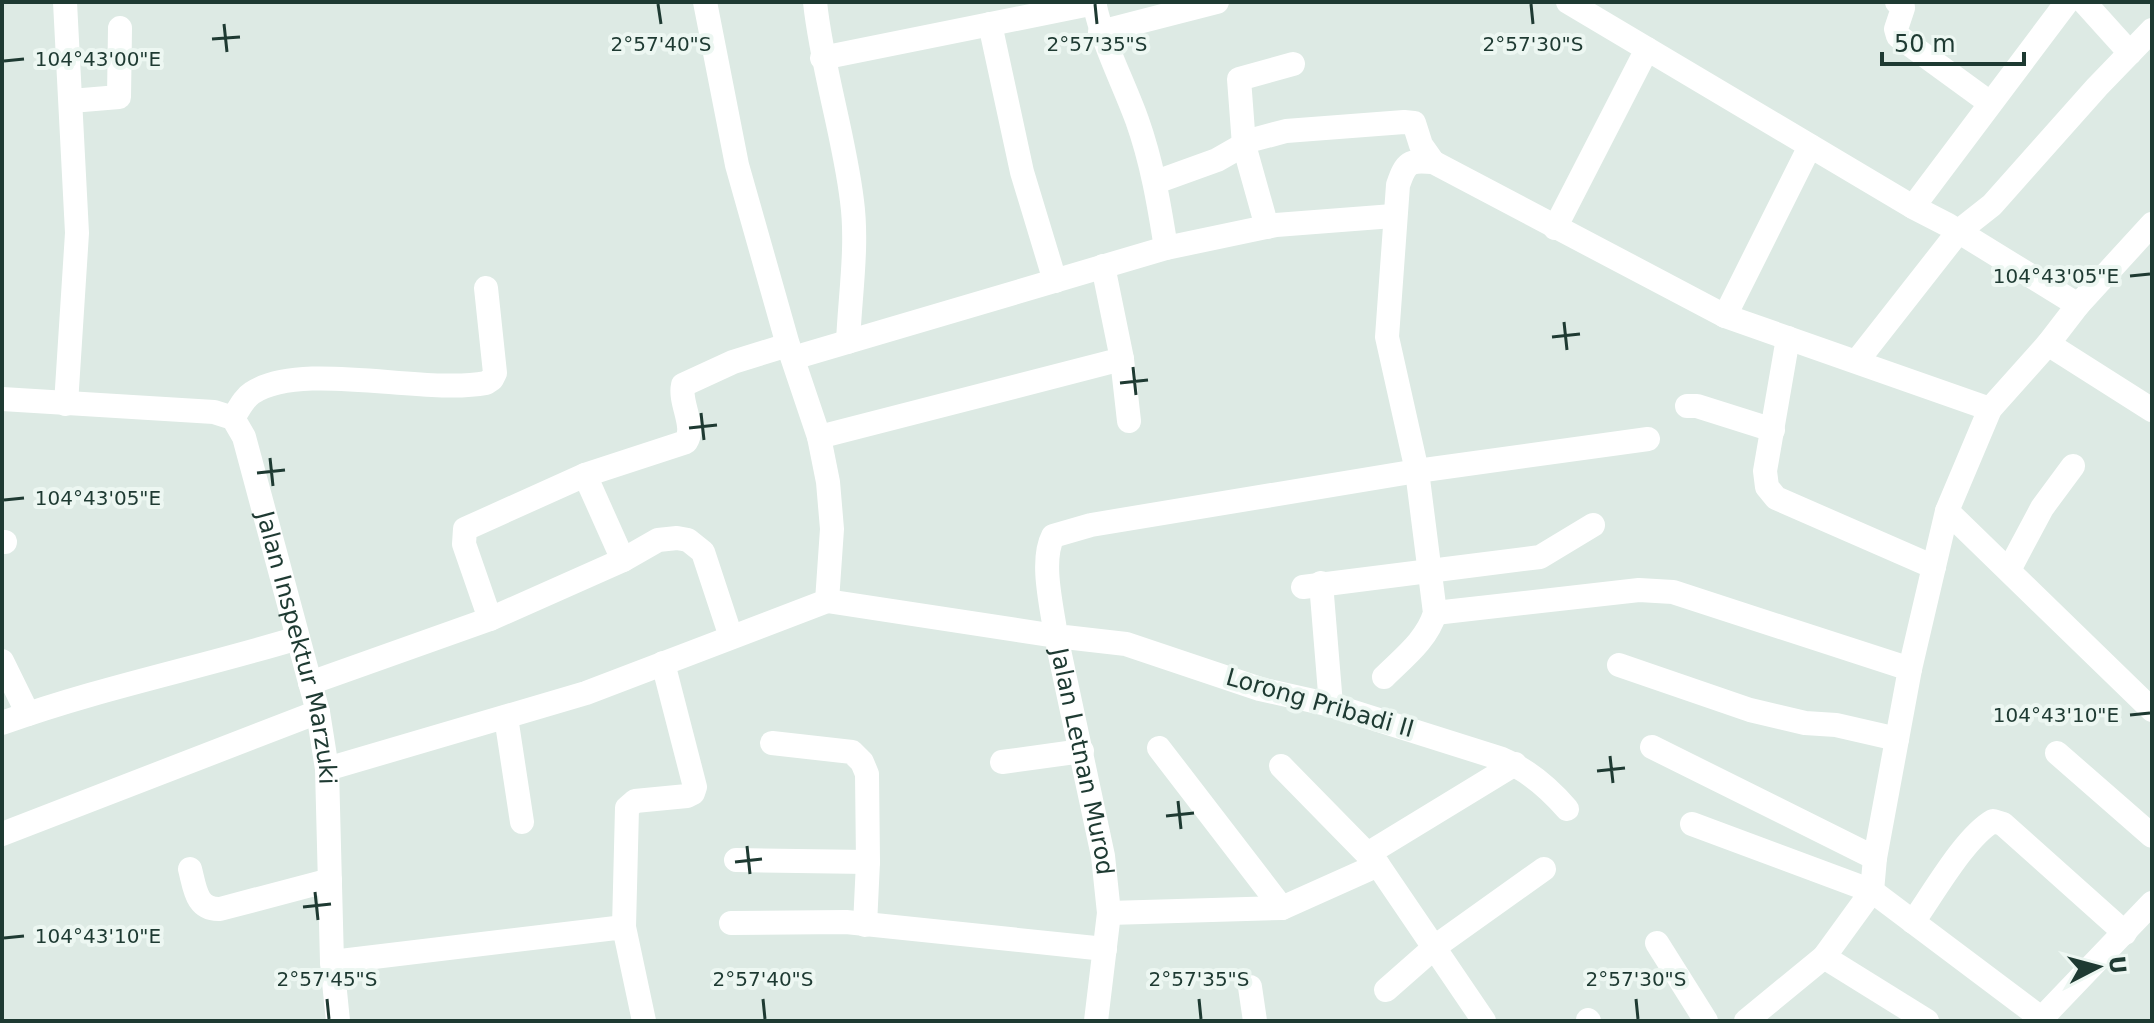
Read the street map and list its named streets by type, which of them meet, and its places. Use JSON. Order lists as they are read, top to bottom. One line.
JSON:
{"streets":{"street":["Jalan Inspektur Marzuki","Lorong Pribadi II","Jalan Letnan Murod"]},"crossings":[["Lorong Pribadi II","Jalan Letnan Murod"]],"scale_bar":"50 m","north":"right","coordinates":["2°57'40\"S","2°57'35\"S","2°57'30\"S","104°43'00\"E","104°43'05\"E","104°43'10\"E","2°57'45\"S"]}
